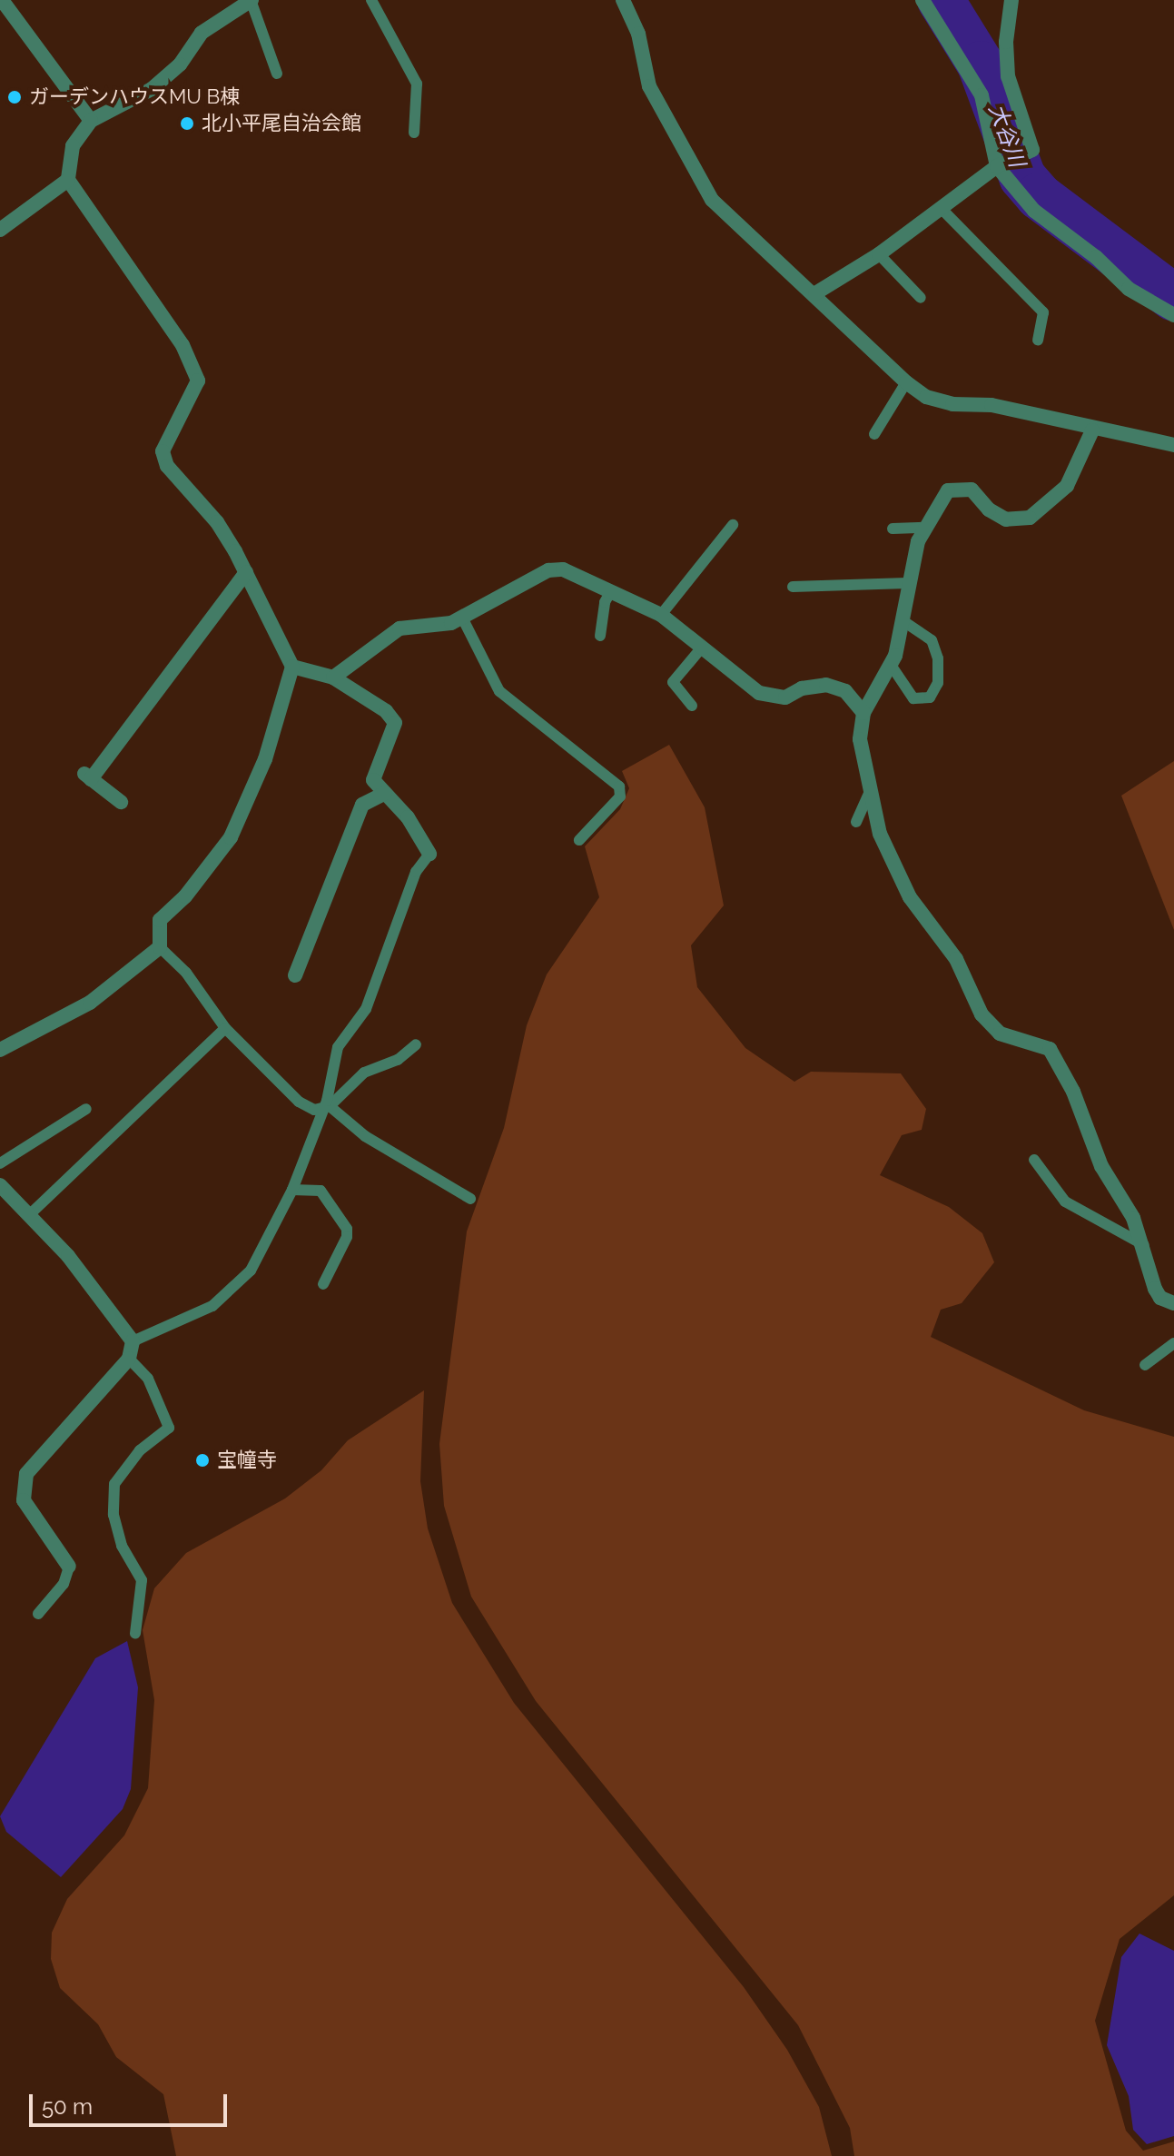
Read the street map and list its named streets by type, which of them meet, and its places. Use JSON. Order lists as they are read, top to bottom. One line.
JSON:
{"water":["大谷川"],"places":["ガーデンハウスMU B棟","北小平尾自治会館","宝幢寺"],"scale_bar":"50 m"}
